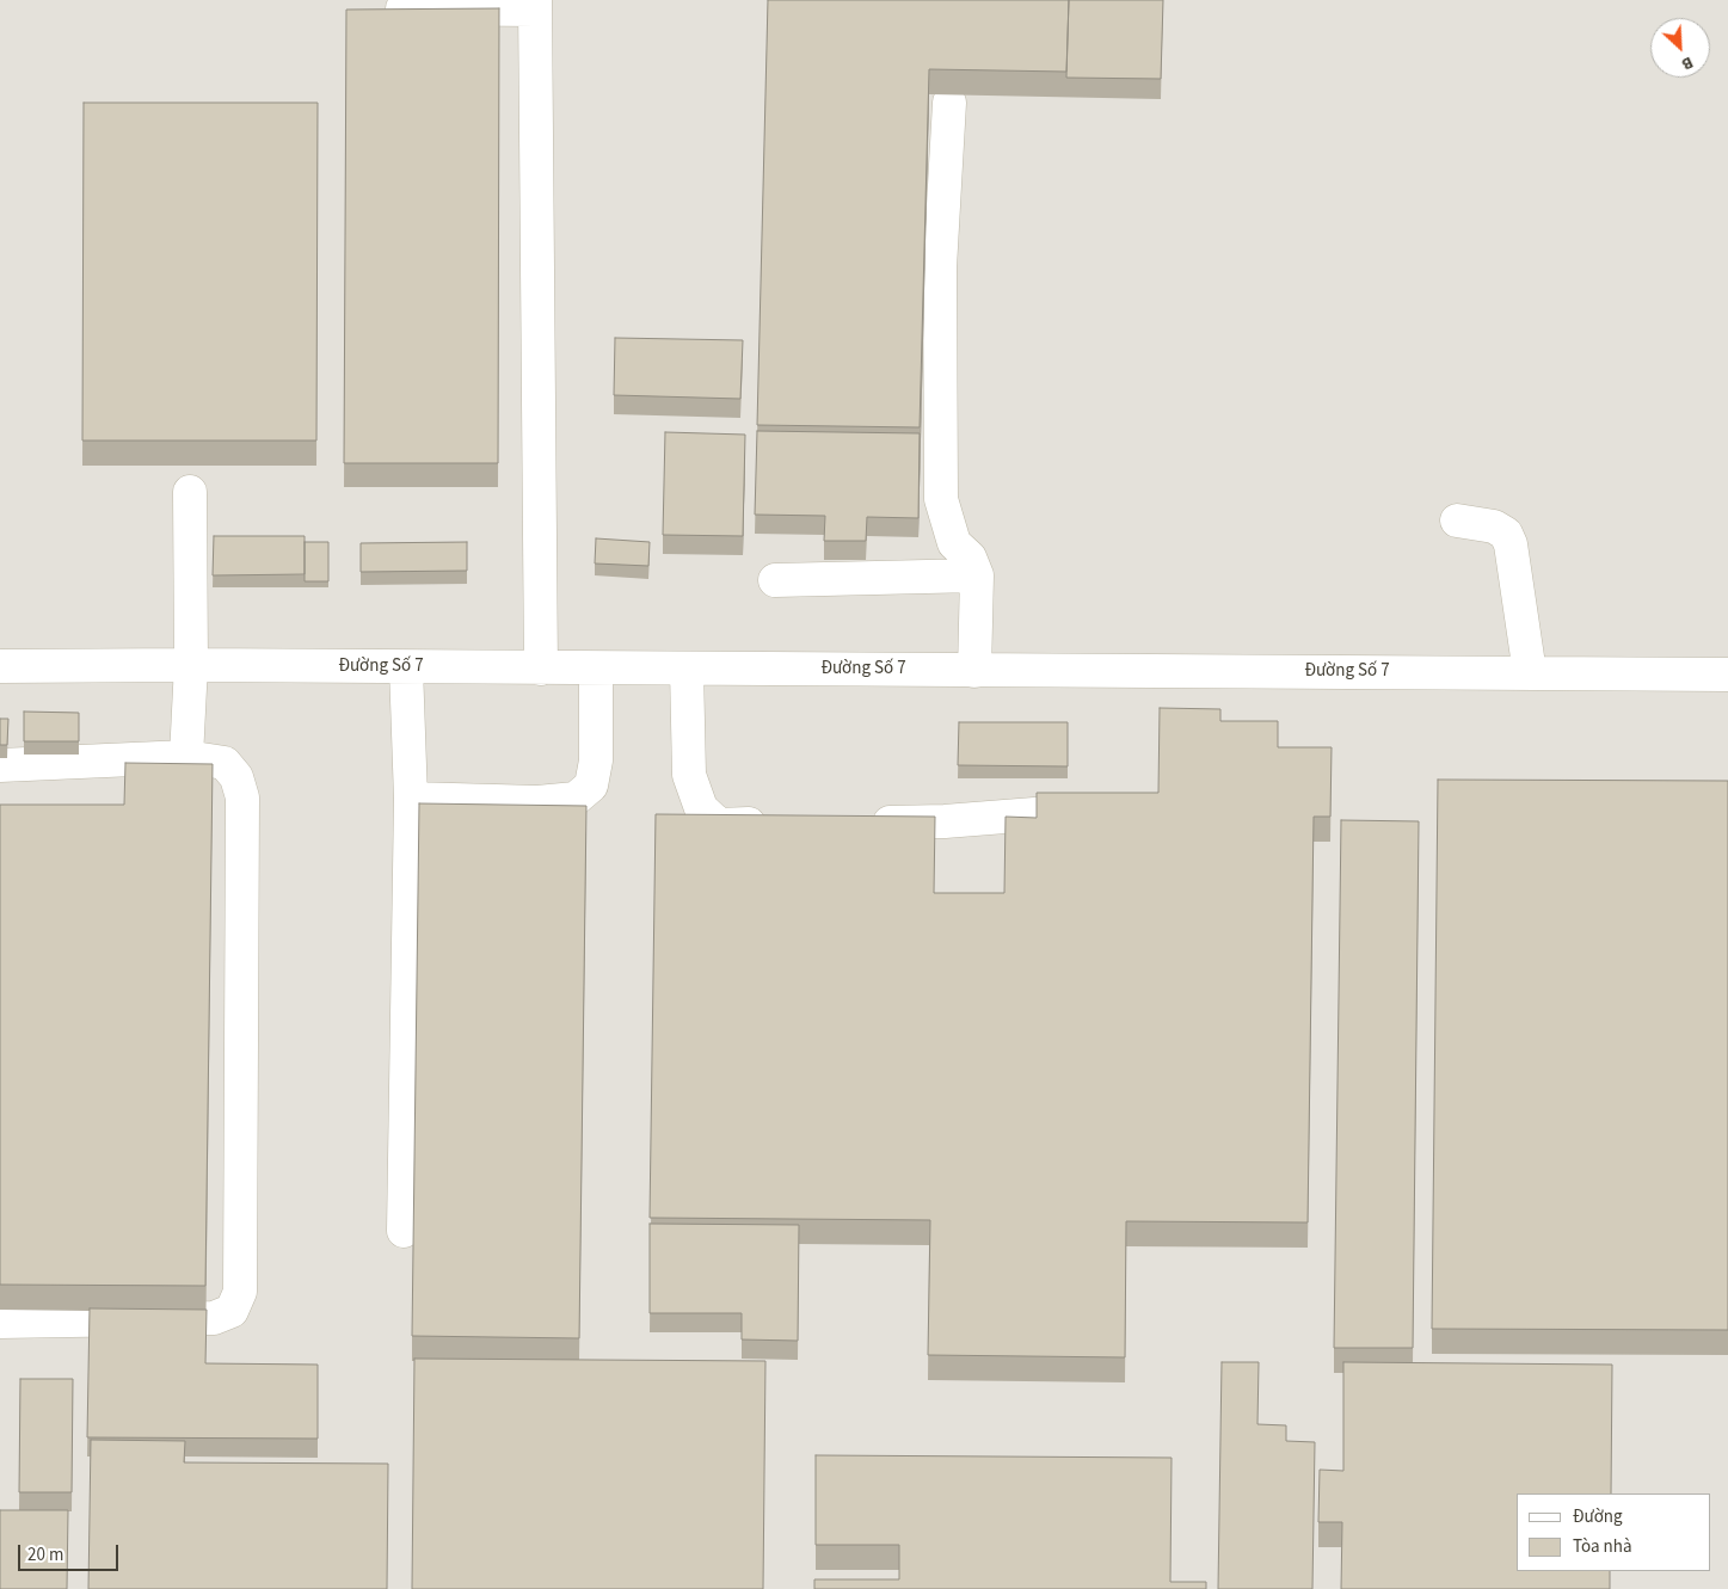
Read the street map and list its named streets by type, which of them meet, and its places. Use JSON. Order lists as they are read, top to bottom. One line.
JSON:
{"streets":{"street":["Đường Số 7"]},"legend":["Đường","Tòa nhà"],"scale_bar":"20 m","north":"bottom right"}
